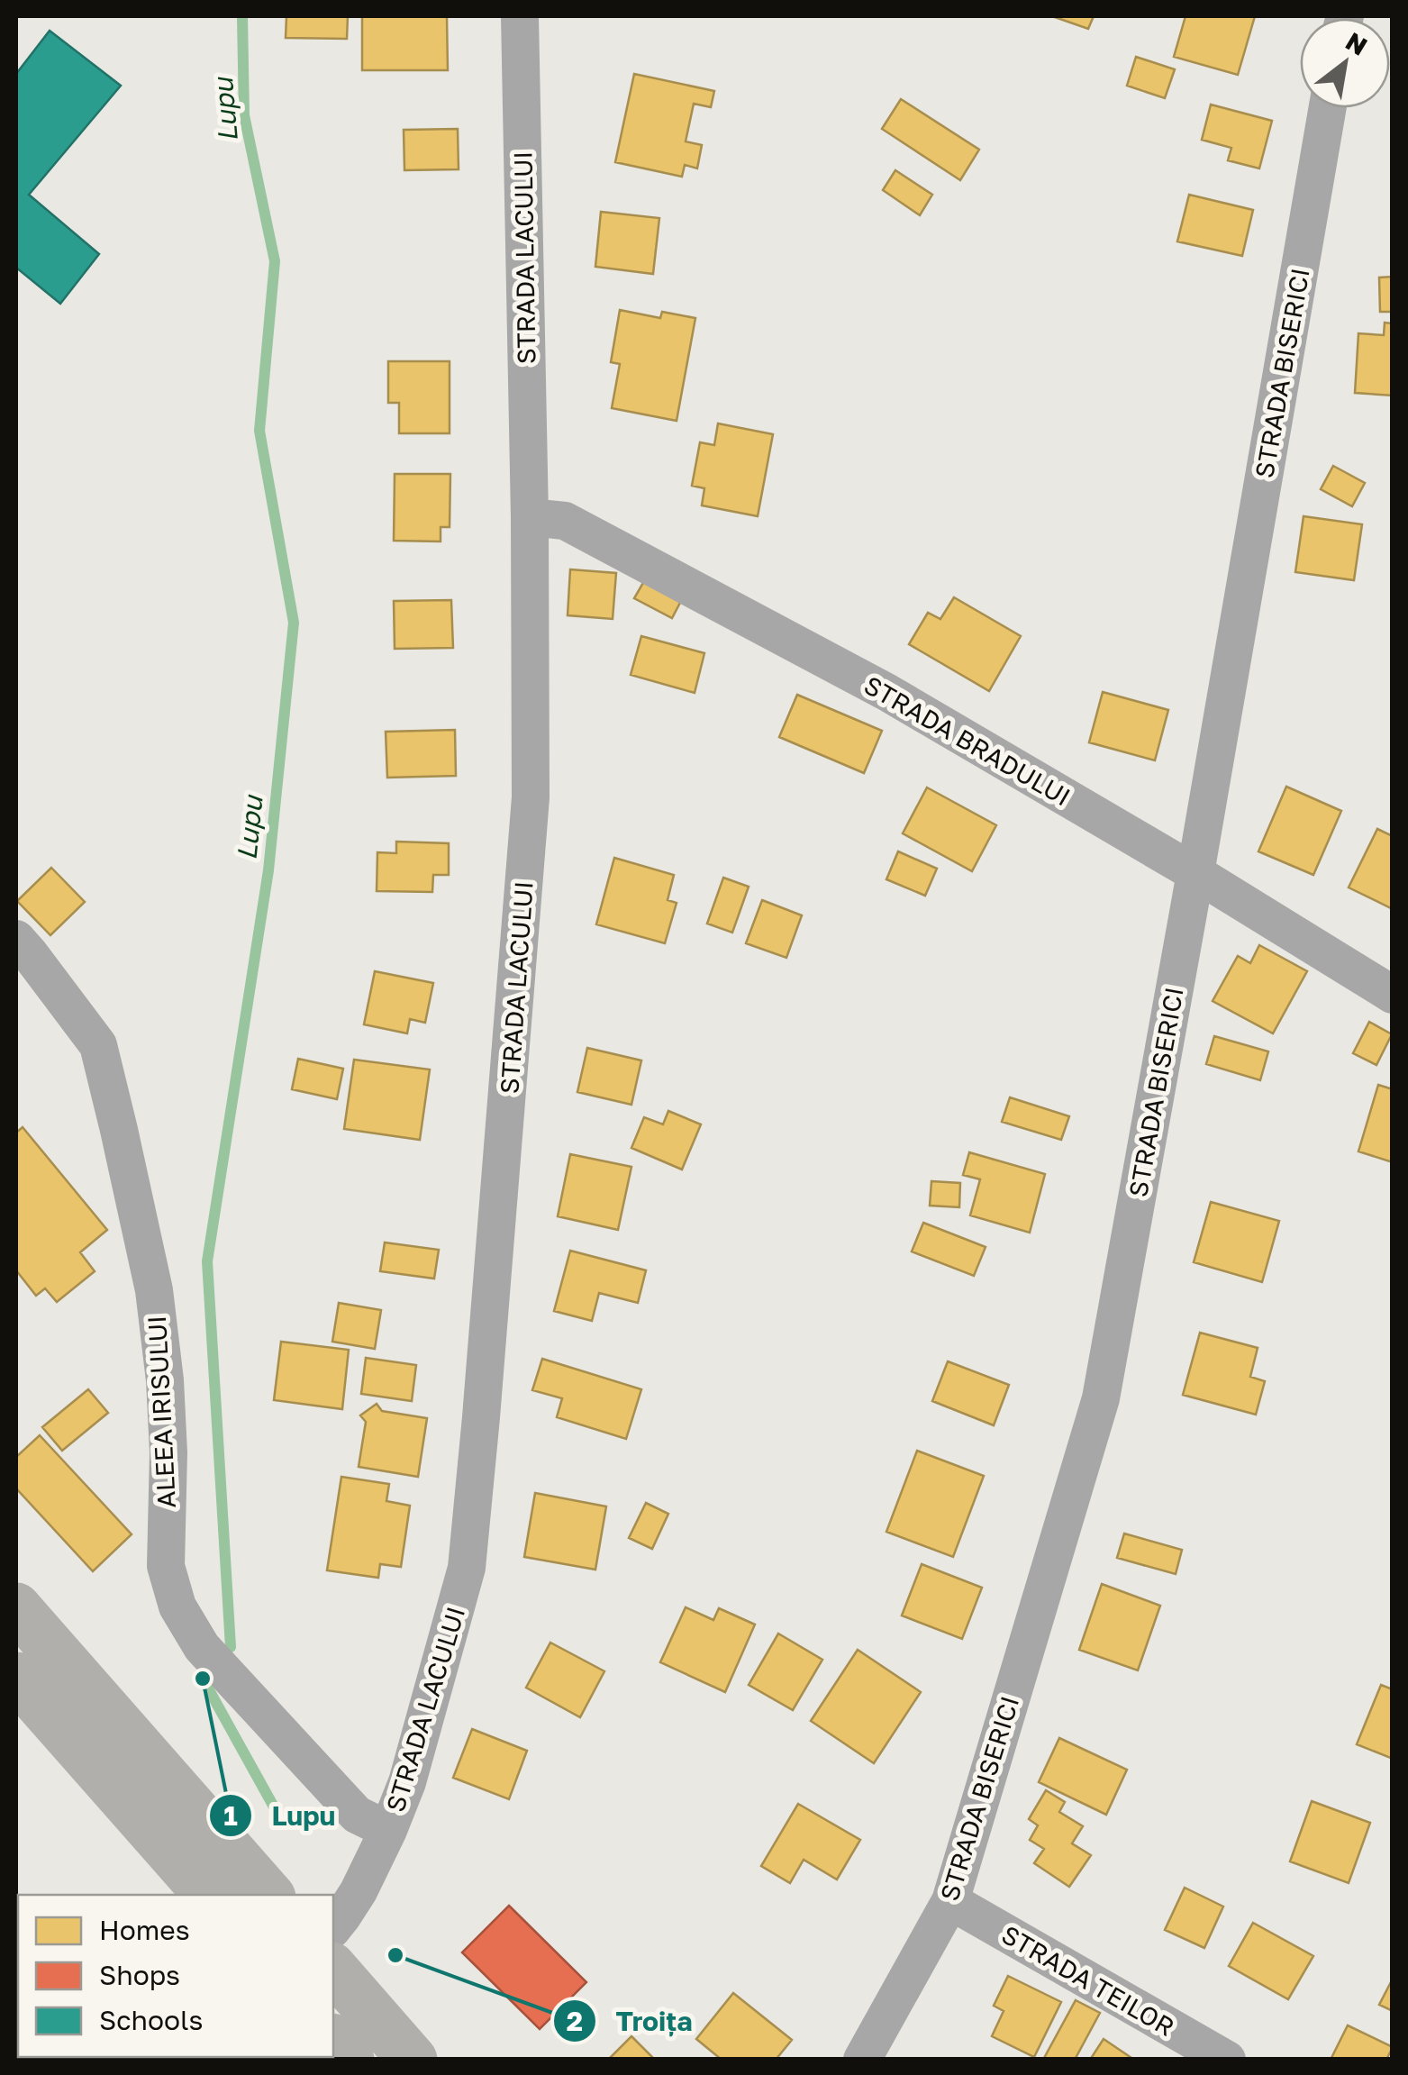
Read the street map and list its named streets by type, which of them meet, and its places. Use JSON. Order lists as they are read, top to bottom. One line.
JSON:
{"streets":{"street":["STRADA LACULUI","STRADA BISERICI","STRADA BRADULUI","ALEEA IRISULUI","STRADA TEILOR"]},"crossings":[["STRADA LACULUI","STRADA BRADULUI"],["STRADA LACULUI","ALEEA IRISULUI"],["STRADA BISERICI","STRADA BRADULUI"],["STRADA BISERICI","STRADA TEILOR"]],"water":["Lupu"],"places":["Lupu","Troița"],"legend":["Homes","Shops","Schools"],"north":"top right"}
